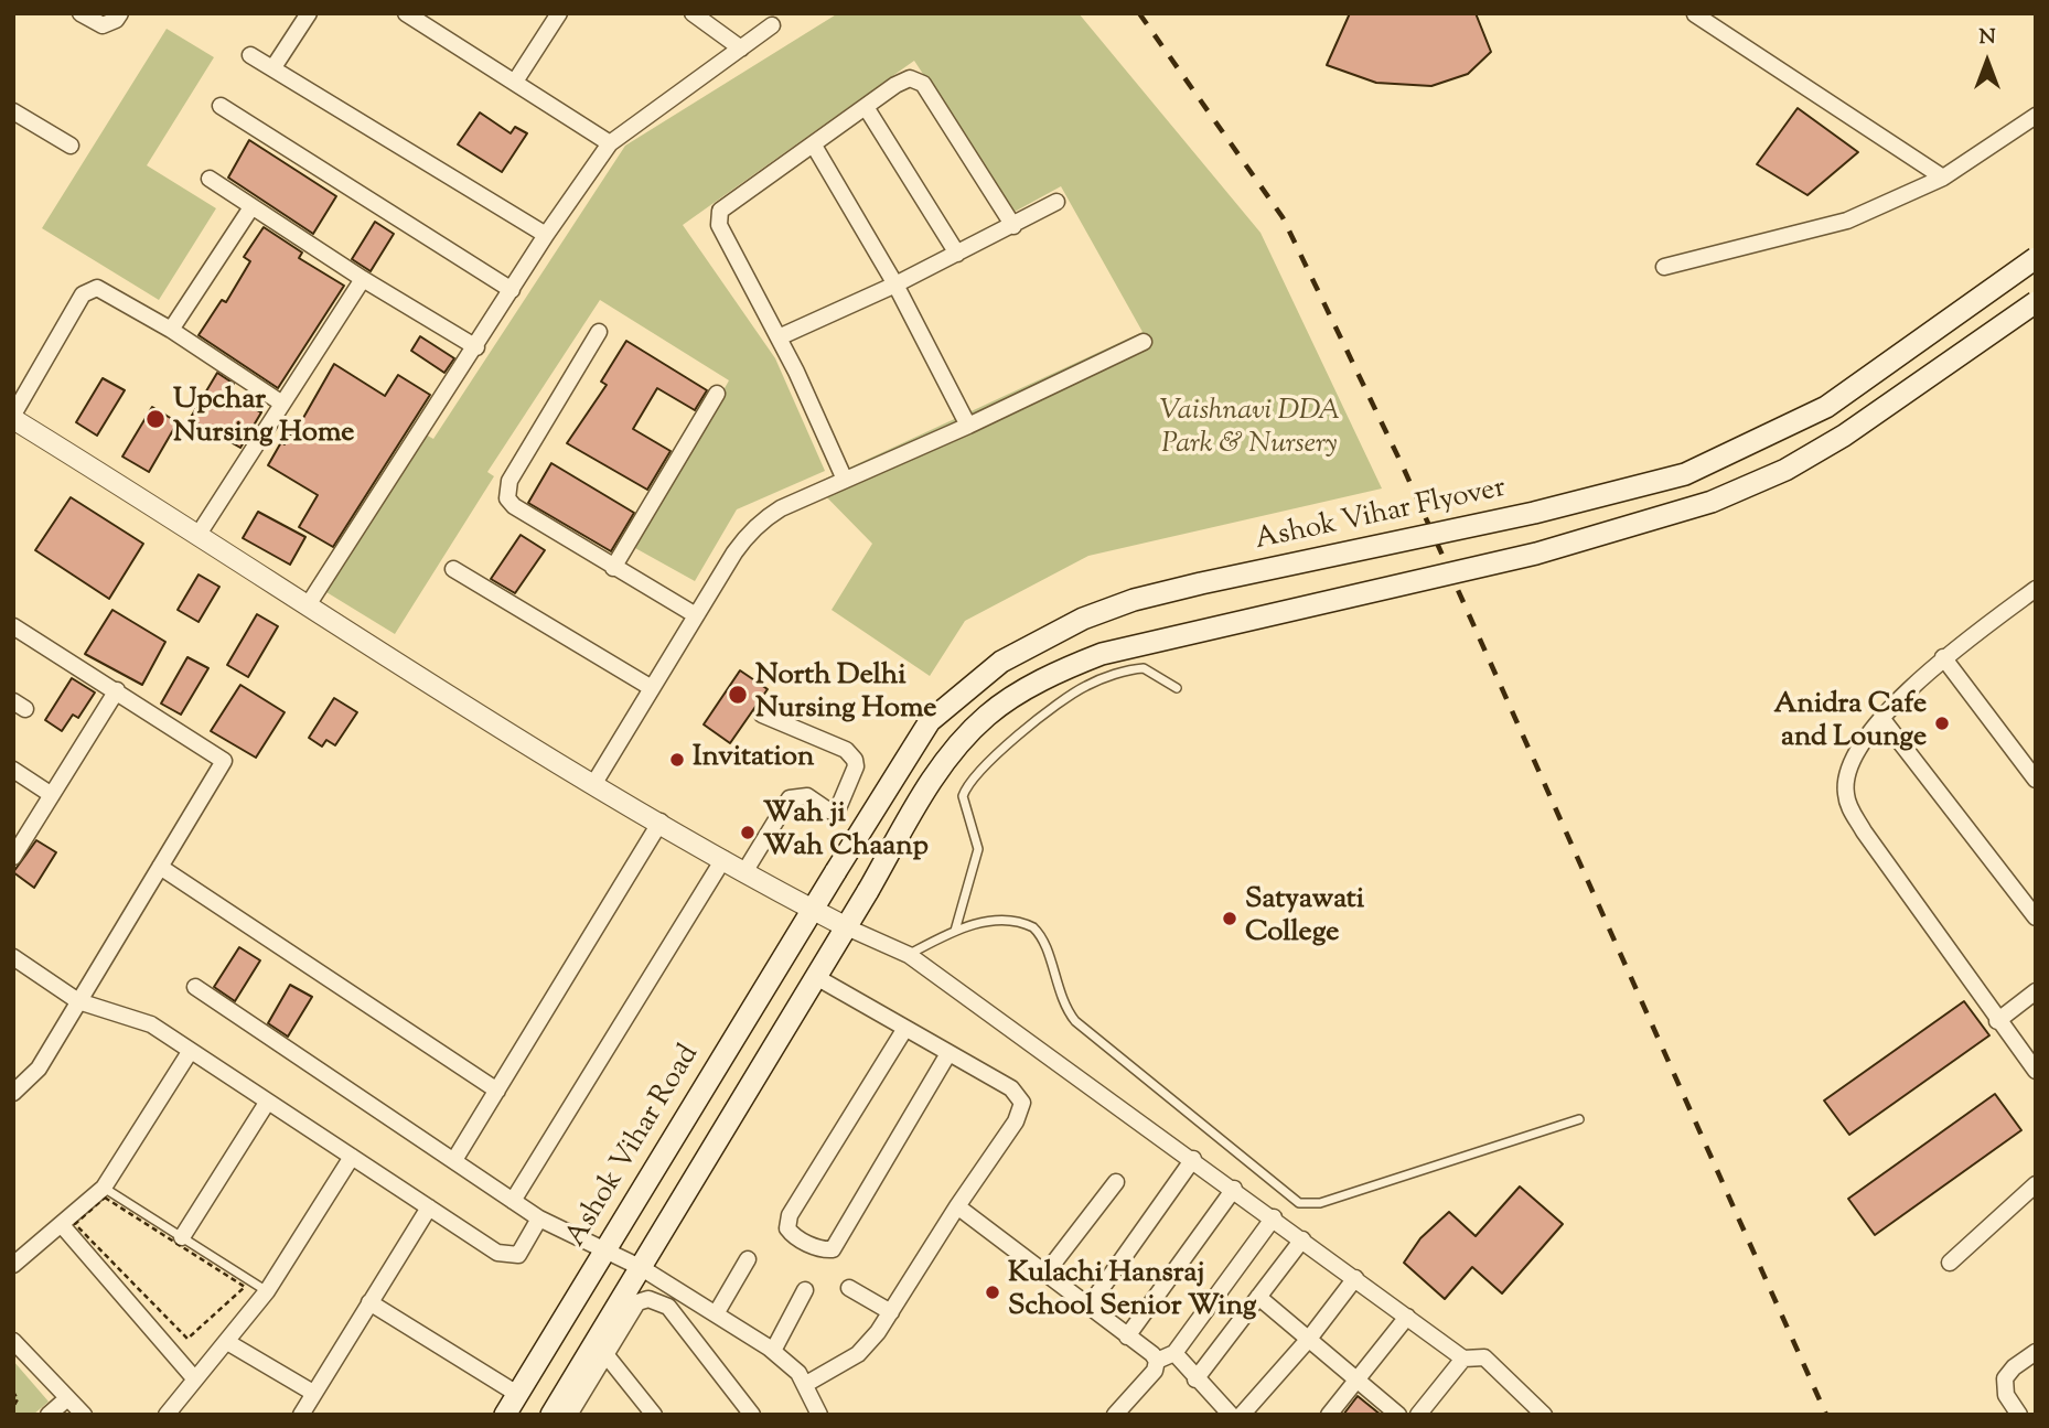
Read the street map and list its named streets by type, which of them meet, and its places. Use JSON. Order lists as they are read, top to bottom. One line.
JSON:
{"streets":{"main road":["Ashok Vihar Flyover","Ashok Vihar Road"]},"crossings":[["Ashok Vihar Flyover","Ashok Vihar Road"]],"parks":["Vaishnavi DDA Park & Nursery"],"places":["Upchar Nursing Home","North Delhi Nursing Home","Anidra Cafe and Lounge","Invitation","Wah ji Wah Chaanp","Satyawati College","Kulachi Hansraj School Senior Wing"],"north":"top"}
